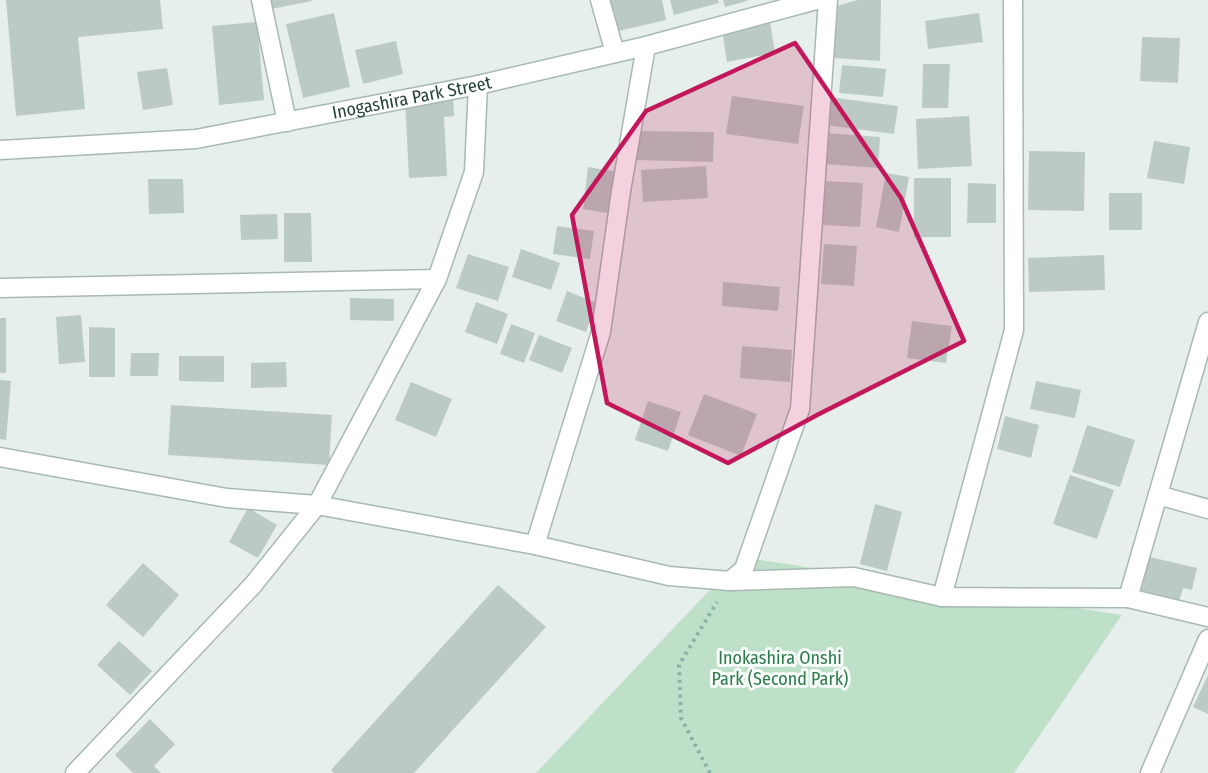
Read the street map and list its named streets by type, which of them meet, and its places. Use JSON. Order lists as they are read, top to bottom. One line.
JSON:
{"streets":{"street":["Inogashira Park Street"]},"parks":["Inokashira Onshi Park (Second Park)"]}
